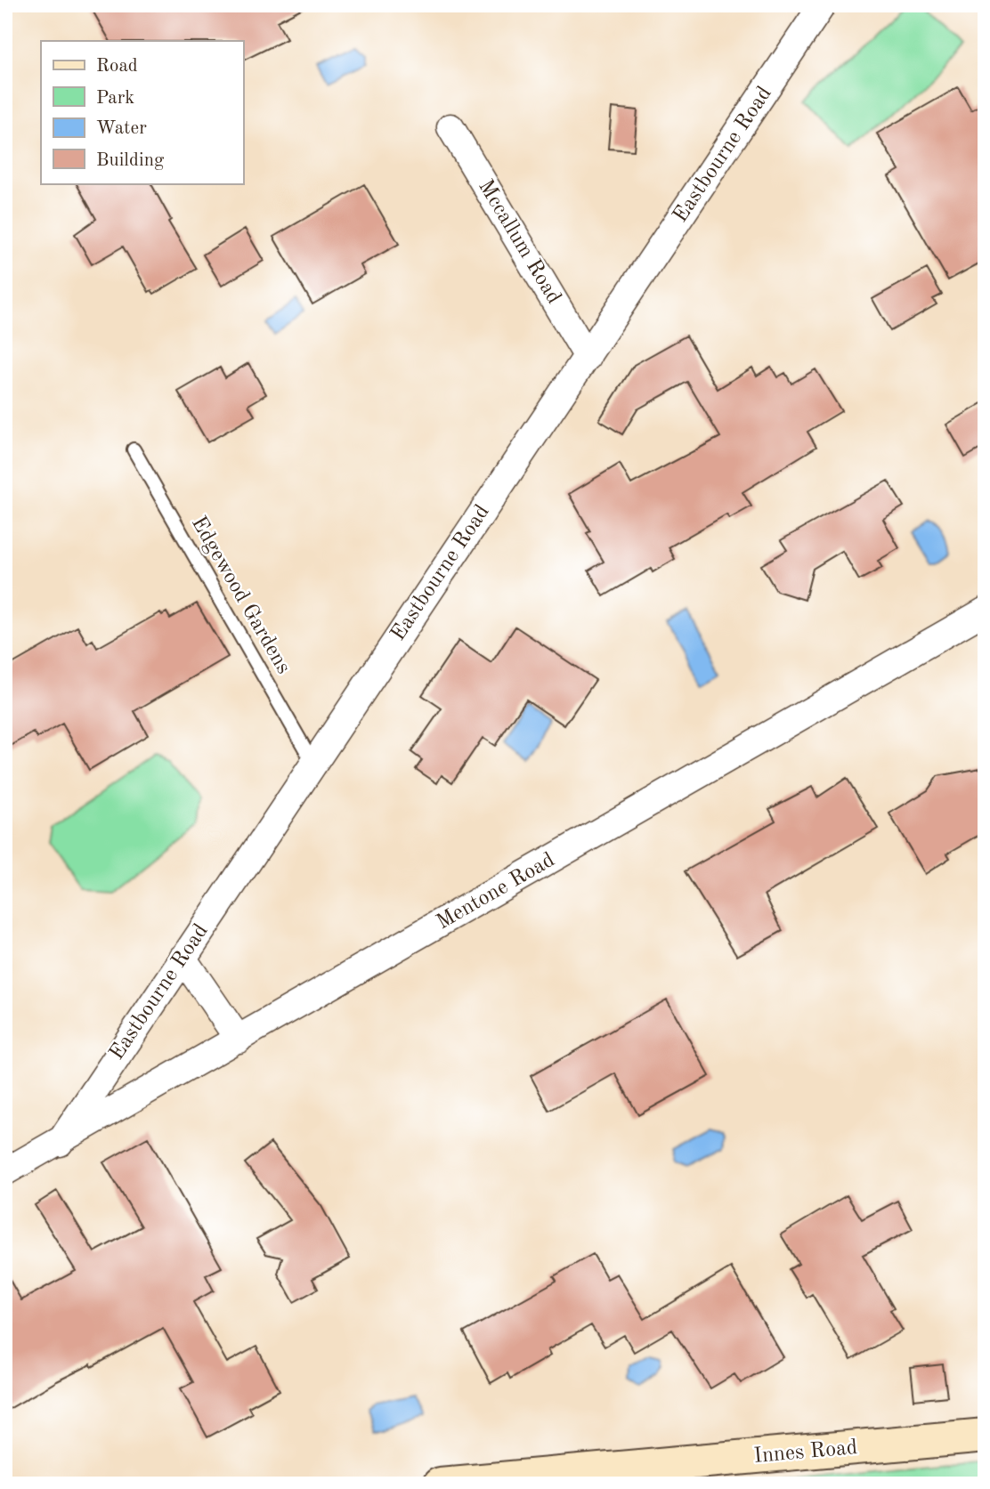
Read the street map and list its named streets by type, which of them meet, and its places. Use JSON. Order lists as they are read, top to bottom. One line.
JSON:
{"streets":{"street":["Eastbourne Road","Mccallum Road","Mentone Road","Innes Road"],"lane":["Edgewood Gardens"]},"crossings":[["Eastbourne Road","Mccallum Road"],["Eastbourne Road","Edgewood Gardens"],["Eastbourne Road","Mentone Road"]],"legend":["Road","Park","Water","Building"]}
